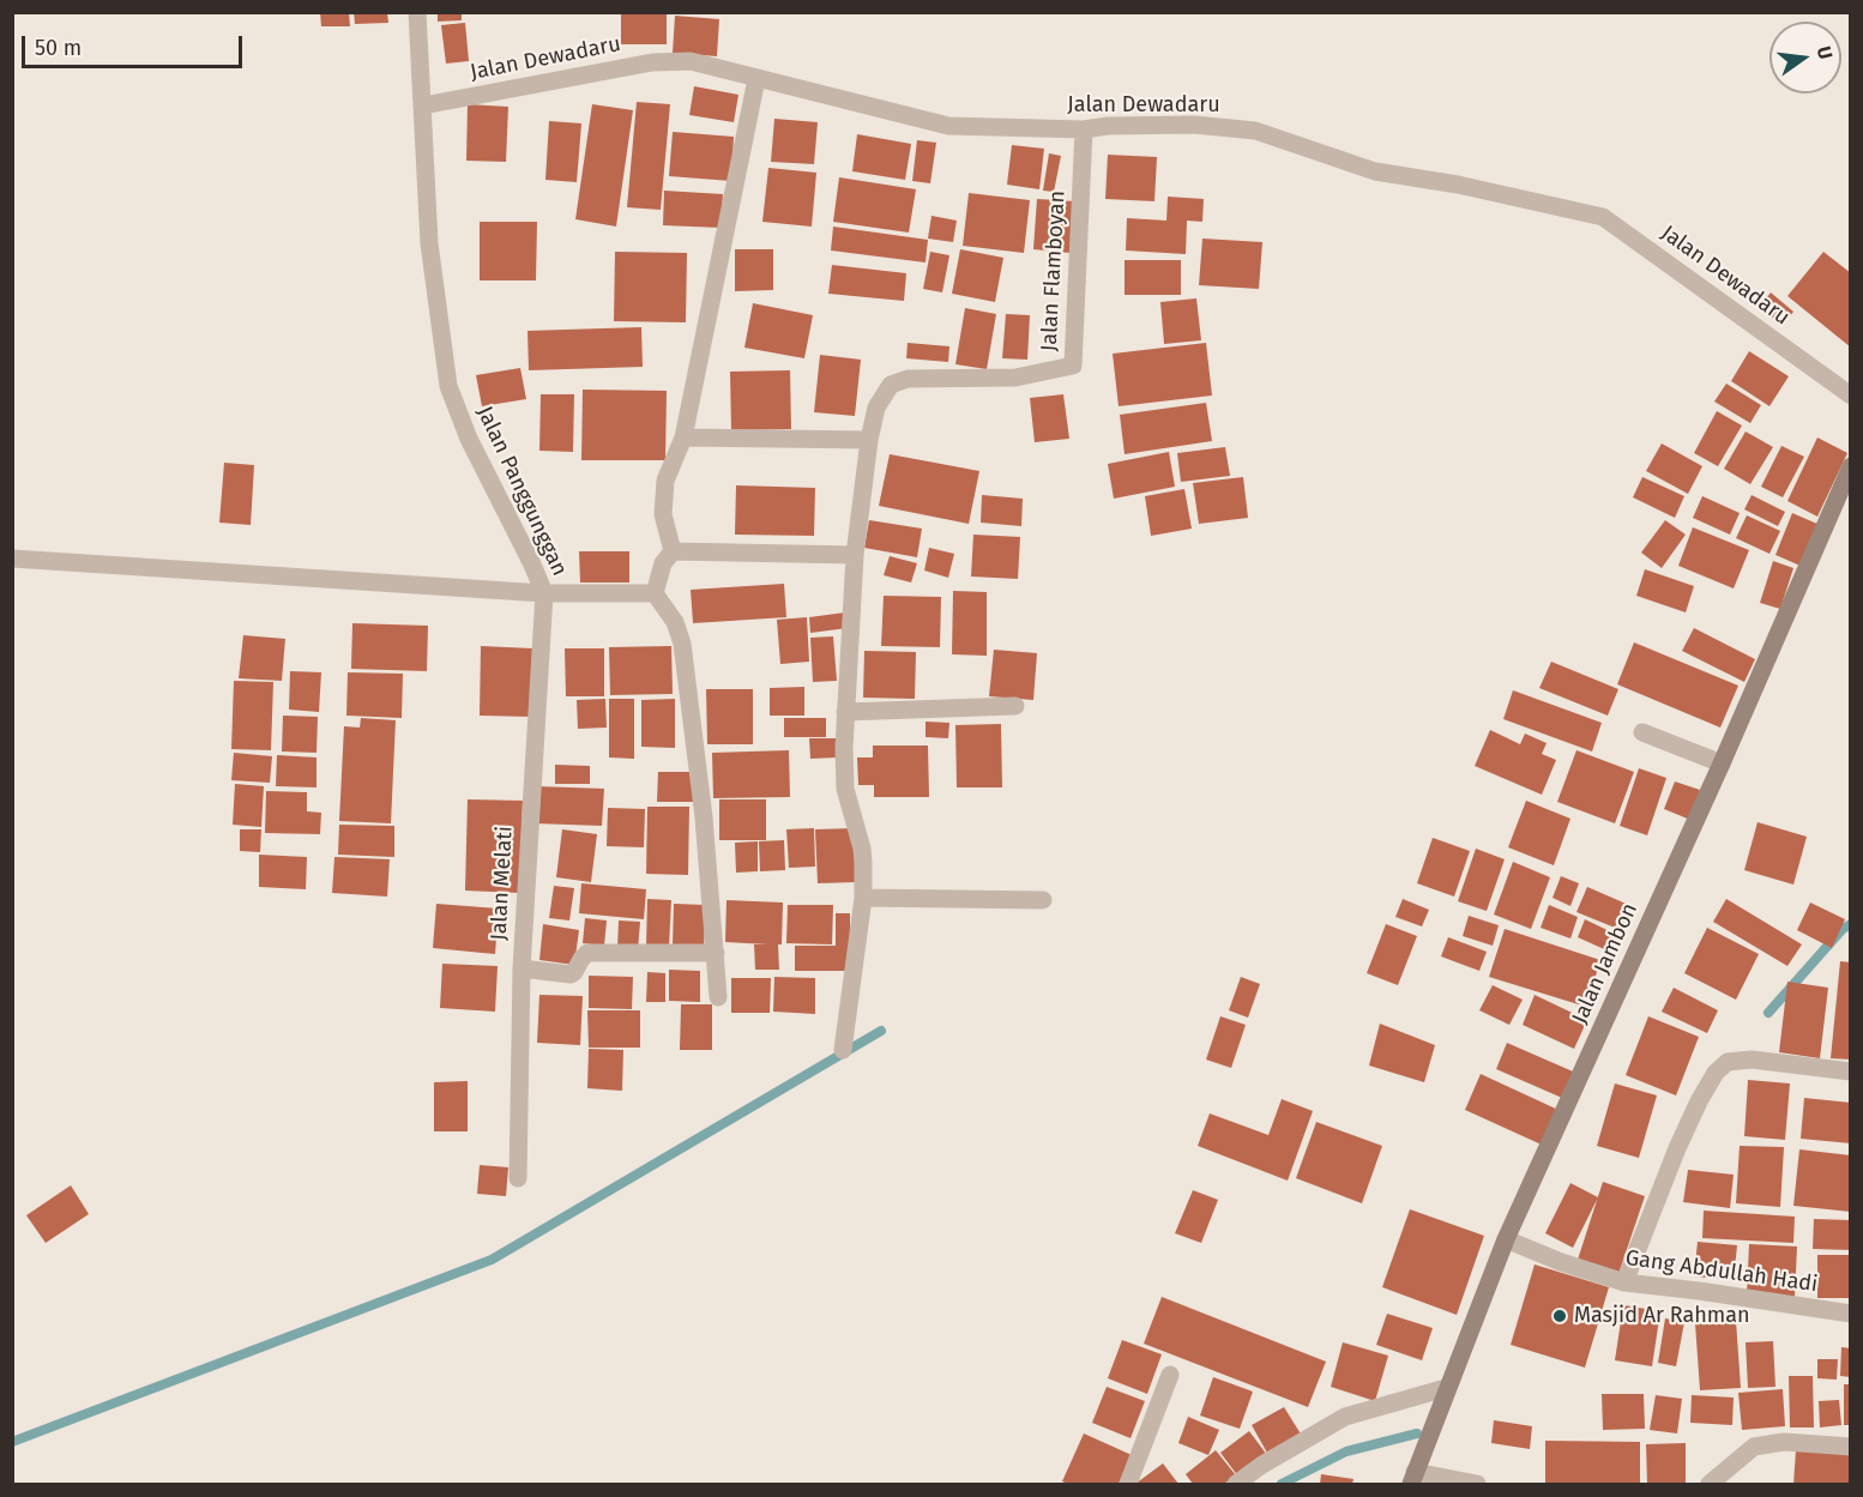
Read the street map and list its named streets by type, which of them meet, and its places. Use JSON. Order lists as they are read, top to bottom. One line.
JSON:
{"streets":{"main road":["Jalan Jambon"],"street":["Jalan Dewadaru","Jalan Flamboyan","Jalan Panggunggan","Jalan Melati","Gang Abdullah Hadi"]},"crossings":[["Jalan Dewadaru","Jalan Flamboyan"],["Jalan Dewadaru","Jalan Panggunggan"],["Jalan Panggunggan","Jalan Melati"],["Jalan Jambon","Gang Abdullah Hadi"]],"places":["Masjid Ar Rahman"],"scale_bar":"50 m","north":"right"}
